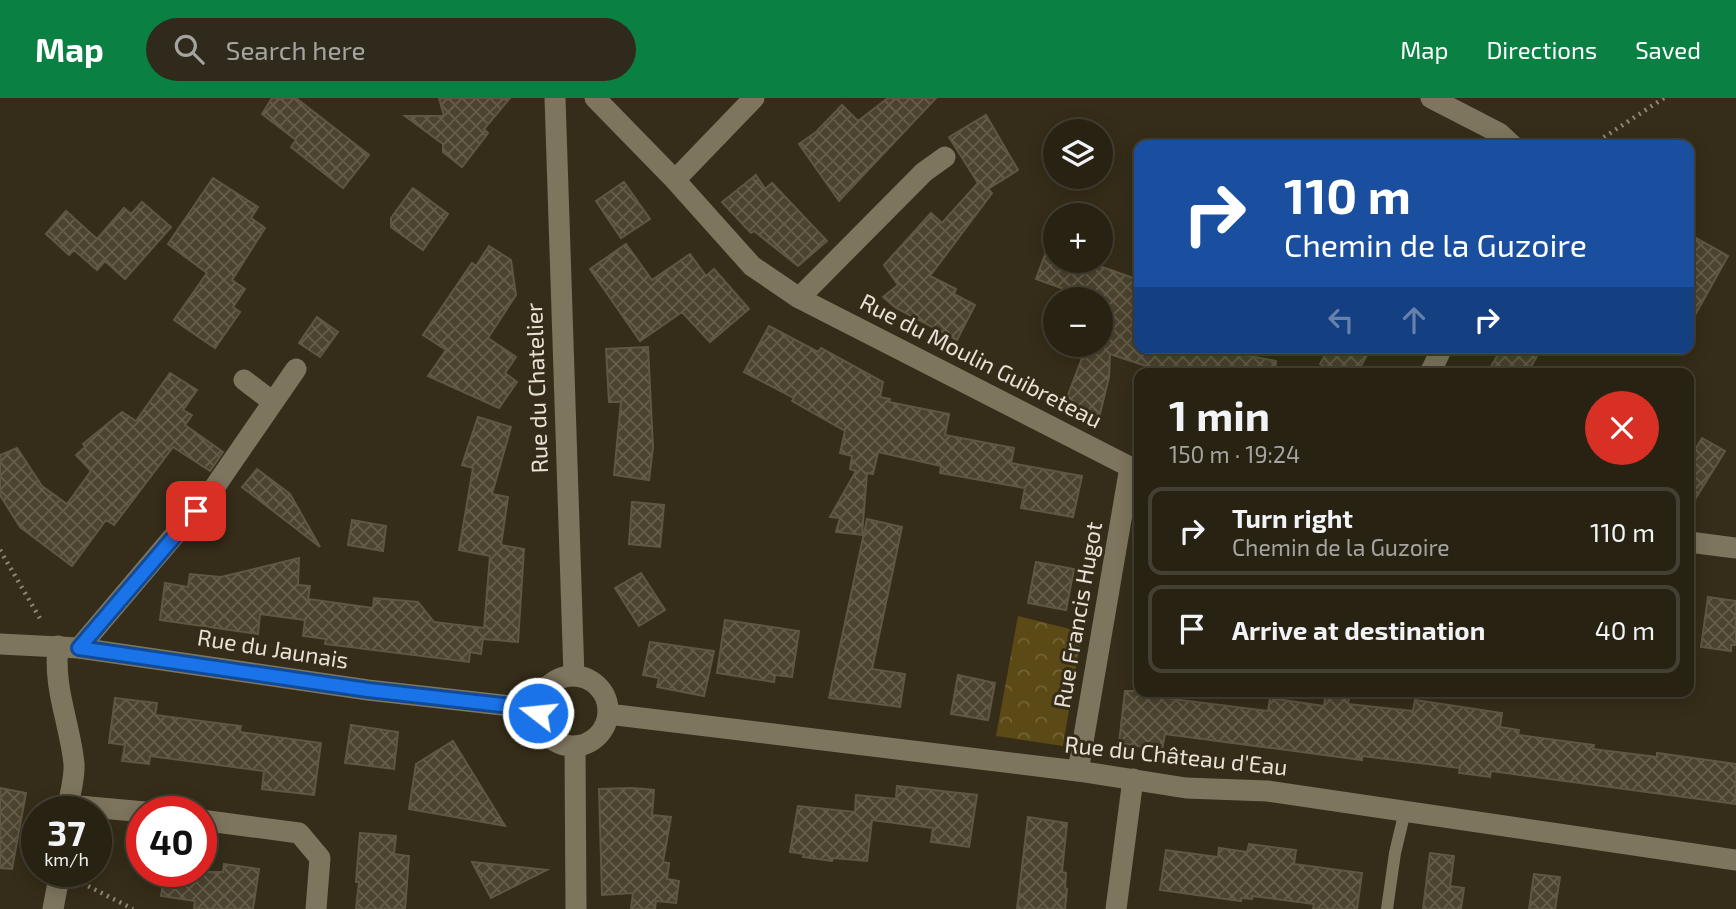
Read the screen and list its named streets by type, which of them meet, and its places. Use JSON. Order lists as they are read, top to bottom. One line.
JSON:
{"streets":{"street":["Rue du Moulin Guibreteau","Rue du Chatelier","Rue Francis Hugot","Rue du Jaunais","Rue du Château d'Eau"]},"crossings":[["Rue du Chatelier","Rue du Jaunais"],["Rue du Chatelier","Rue du Château d'Eau"],["Rue Francis Hugot","Rue du Château d'Eau"],["Rue du Jaunais","Rue du Château d'Eau"]],"page":{"header":"Map","search":"Search here","nav":["Map","Directions","Saved"],"map_buttons":["+","−"],"turn":["110 m","Chemin de la Guzoire"],"heading":["1 min","150 m · 19:24"],"list":[{"name":"Turn right","note":"Chemin de la Guzoire","value":"110 m"},{"name":"Arrive at destination","value":"40 m"}],"speed":"37 km/h","limit":"40"}}
